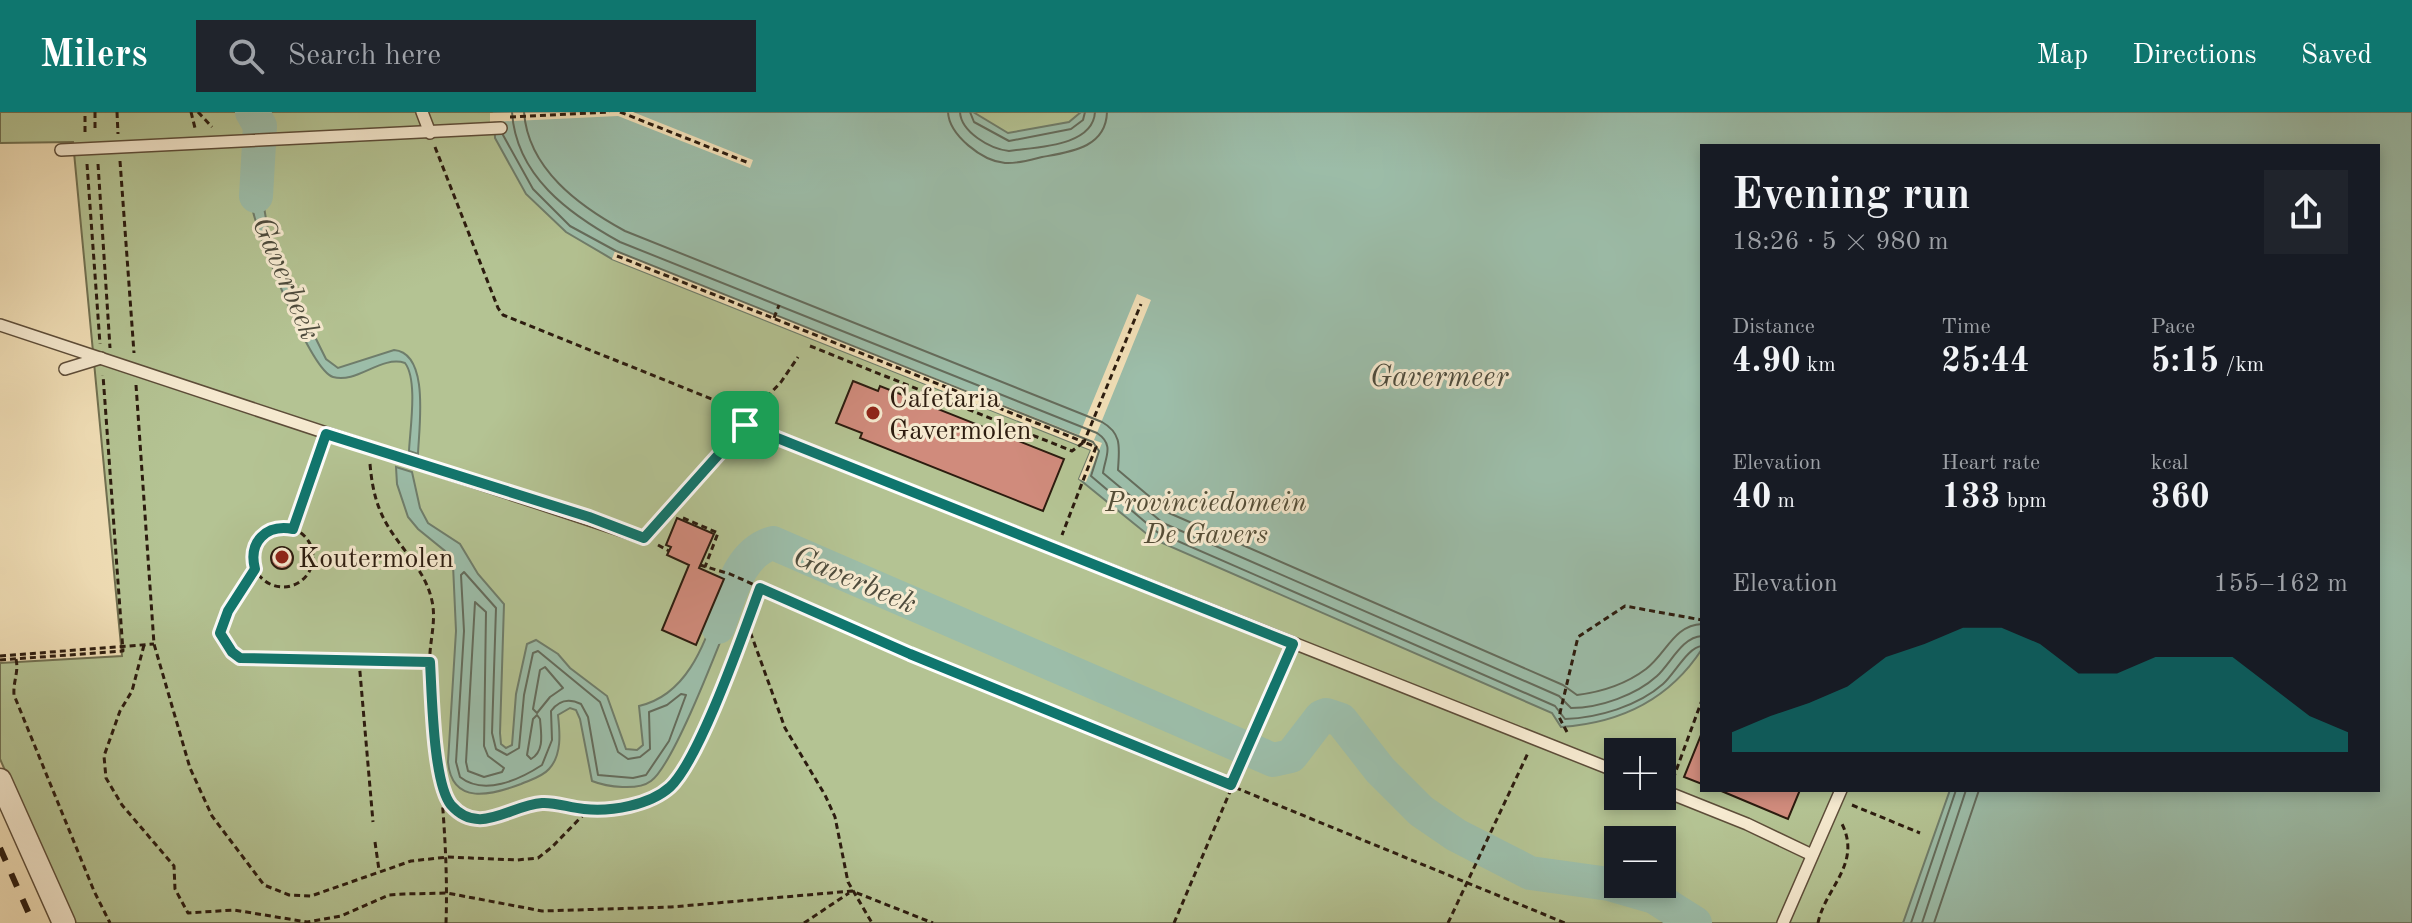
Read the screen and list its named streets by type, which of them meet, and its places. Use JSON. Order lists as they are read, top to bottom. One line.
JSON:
{"water":["Gaverbeek","Gavermeer"],"parks":["Provinciedomein De Gavers"],"places":["Cafetaria Gavermolen","Koutermolen"],"page":{"header":"Milers","search":"Search here","nav":["Map","Directions","Saved"],"heading":["Evening run","18:26 · 5 × 980 m"],"stats":[["Distance","4.90 km"],["Time","25:44"],["Pace","5:15 /km"],["Elevation","40 m"],["Heart rate","133 bpm"],["kcal","360"]],"chart":["Elevation","155–162 m"],"map_buttons":["+","−"]}}
